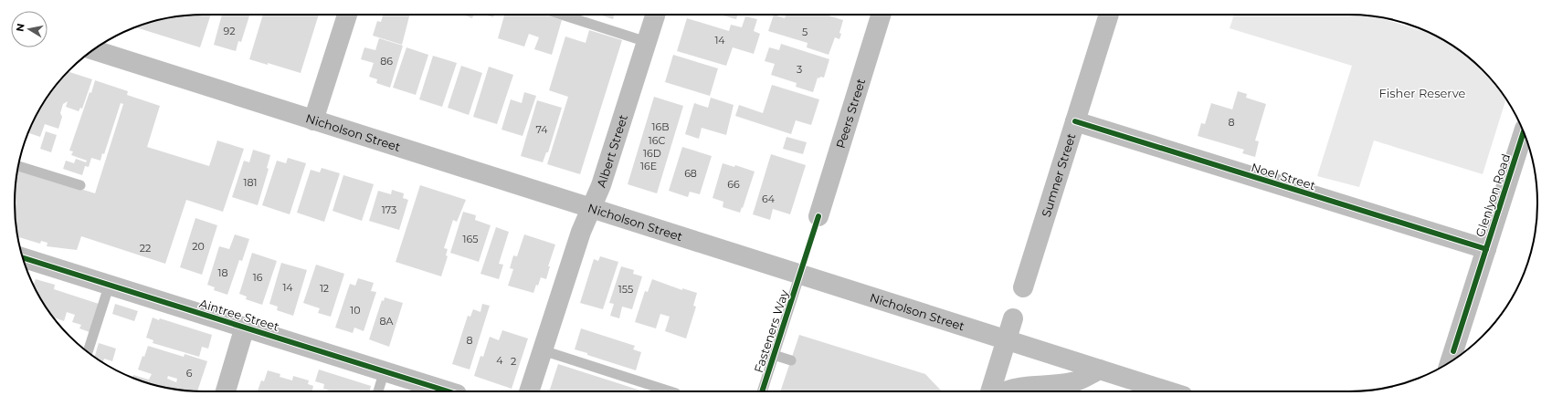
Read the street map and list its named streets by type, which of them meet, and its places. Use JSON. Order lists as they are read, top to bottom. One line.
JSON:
{"streets":{"street":["Peers Street","Nicholson Street","Albert Street","Sumner Street","Noel Street","Glenlyon Road","Aintree Street"],"lane":["Fasteners Way"]},"crossings":[["Nicholson Street","Albert Street"],["Nicholson Street","Fasteners Way"],["Sumner Street","Noel Street"],["Noel Street","Glenlyon Road"]],"parks":["Fisher Reserve"],"house_numbers":["92","5","14","86","3","8","16B","74","16C","16D","16E","68","181","66","64","173","165","20","22","18","16","14","12","155","10","8A","8","4","2","6"],"north":"left"}
